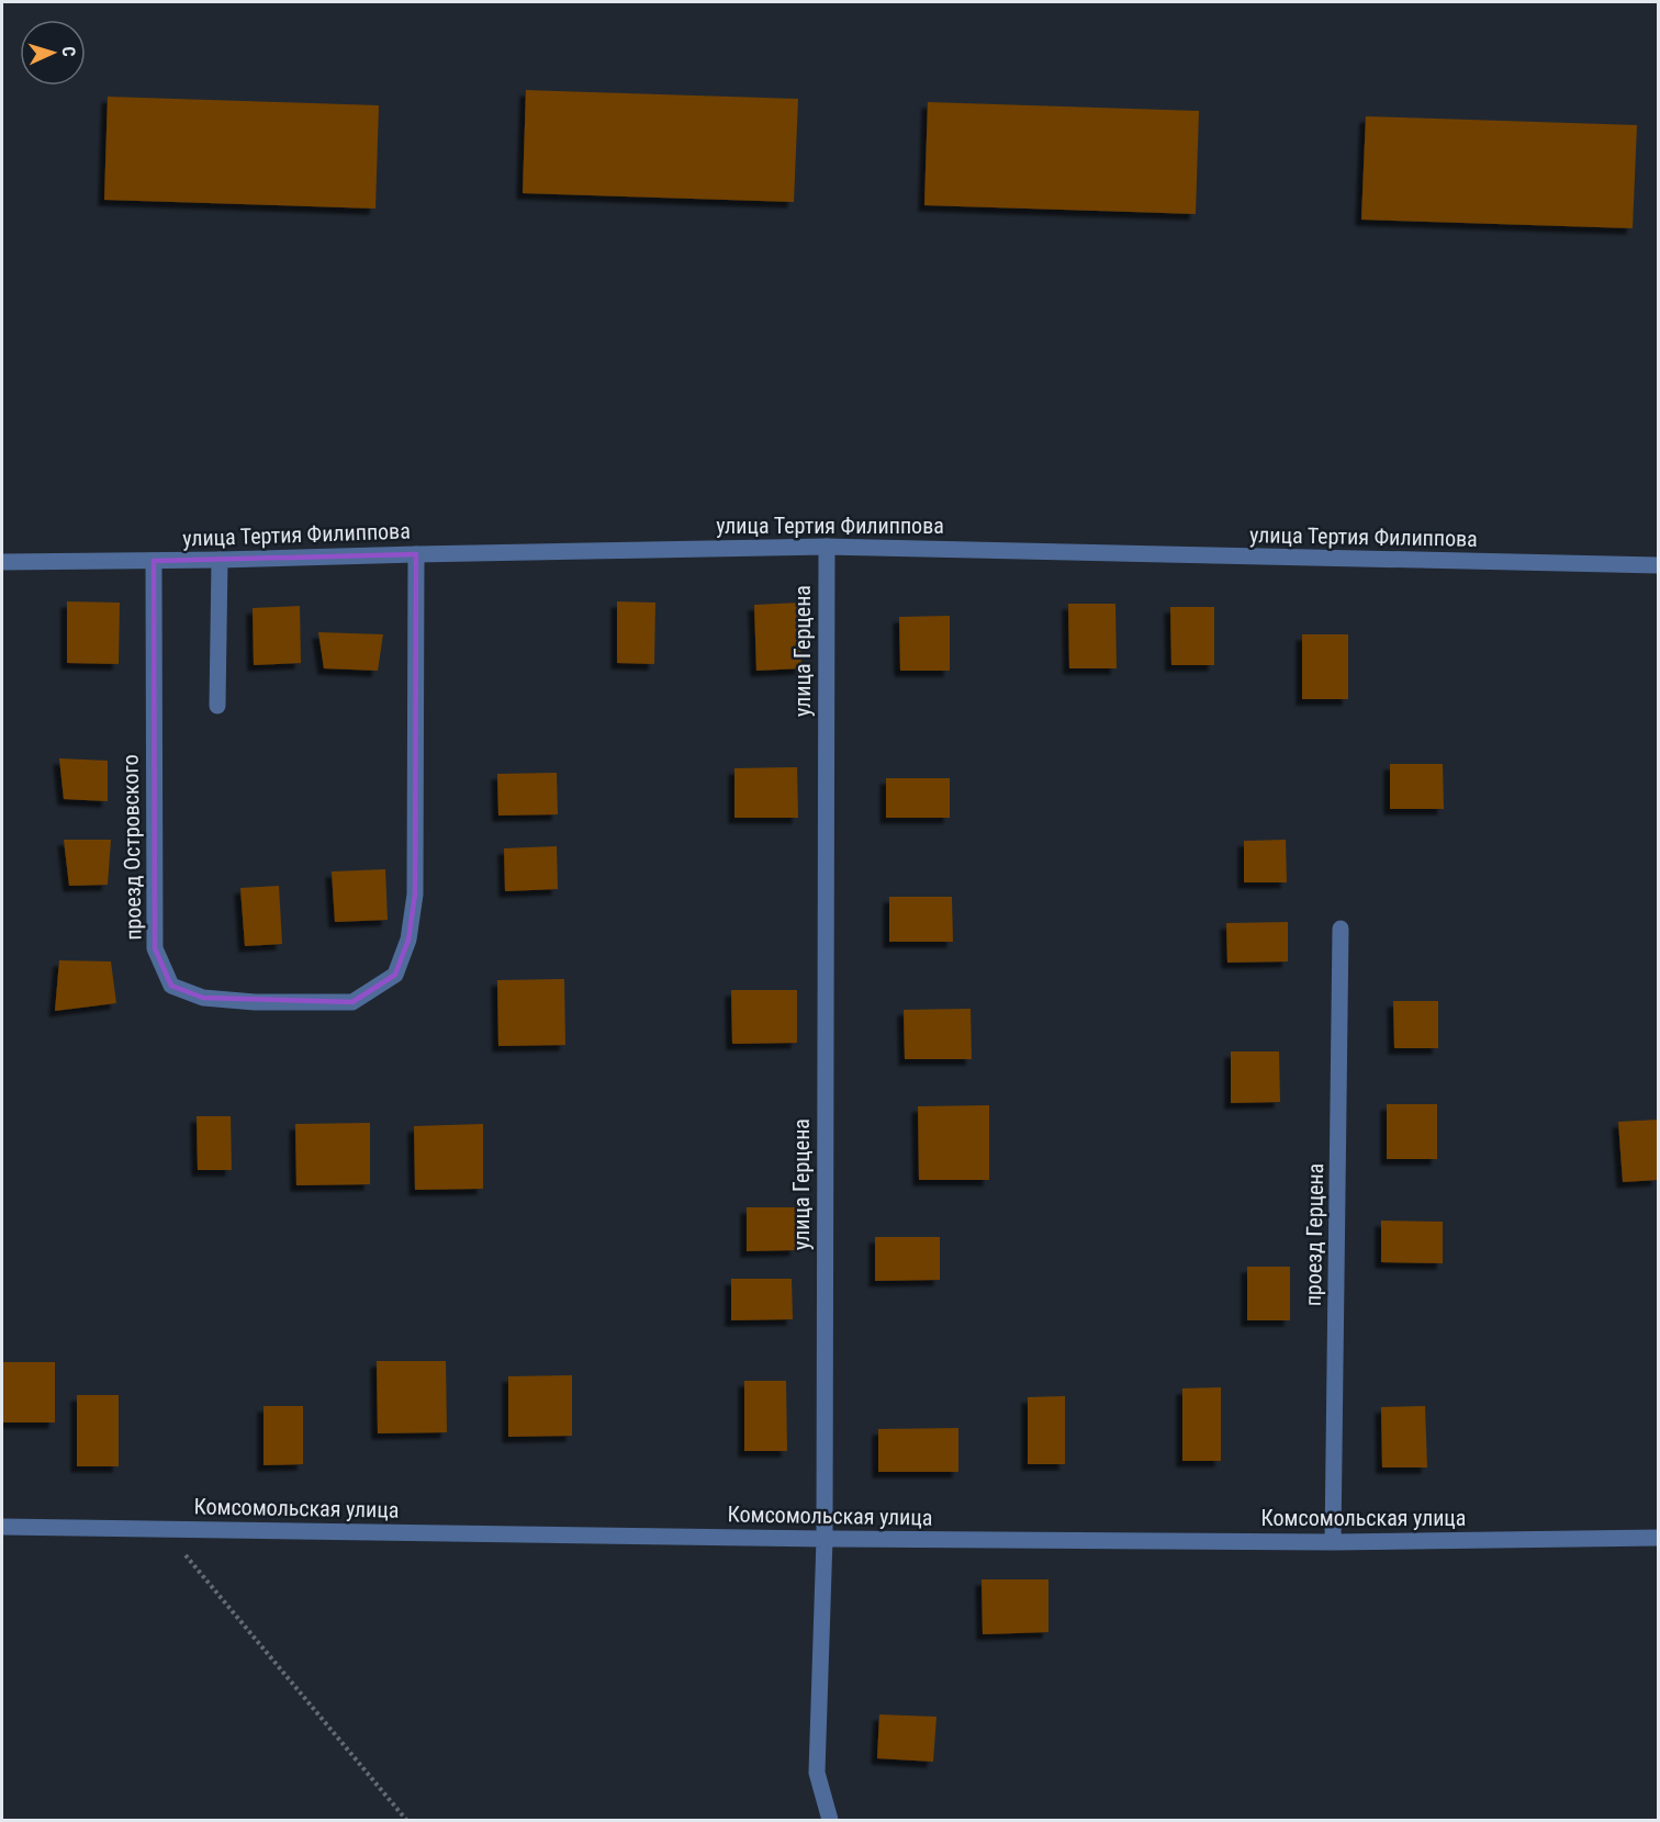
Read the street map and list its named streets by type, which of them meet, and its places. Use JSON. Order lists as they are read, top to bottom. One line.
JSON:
{"streets":{"street":["улица Тертия Филиппова","улица Герцена","проезд Островского","проезд Герцена","Комсомольская улица"]},"crossings":[["улица Тертия Филиппова","улица Герцена"],["улица Тертия Филиппова","проезд Островского"],["улица Герцена","Комсомольская улица"],["проезд Герцена","Комсомольская улица"]],"north":"right"}
